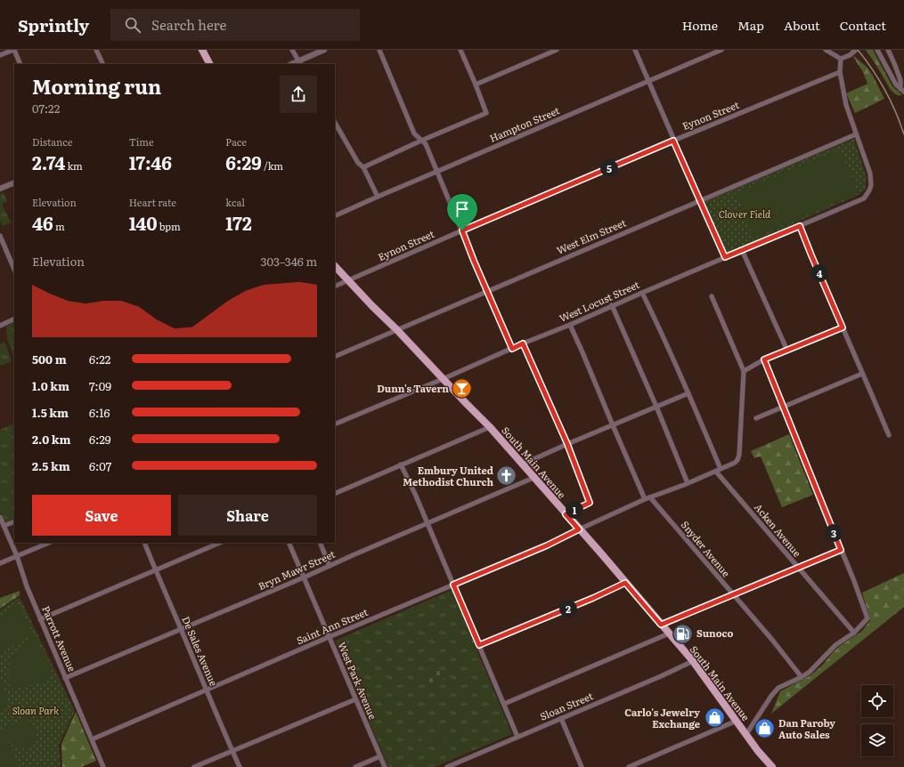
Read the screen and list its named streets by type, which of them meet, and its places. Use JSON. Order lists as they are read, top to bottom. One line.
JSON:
{"streets":{"main road":["South Main Avenue"],"street":["Eynon Street","Hampton Street","West Elm Street","West Locust Street","Acken Avenue","Snyder Avenue","Bryn Mawr Street","Saint Ann Street","Parrott Avenue","De Sales Avenue","West Park Avenue","Sloan Street"]},"crossings":[["Eynon Street","South Main Avenue"],["West Elm Street","West Locust Street"],["West Elm Street","South Main Avenue"],["West Locust Street","South Main Avenue"],["West Locust Street","Acken Avenue"],["South Main Avenue","Bryn Mawr Street"],["South Main Avenue","Saint Ann Street"],["South Main Avenue","Sloan Street"],["Acken Avenue","Saint Ann Street"],["Snyder Avenue","Saint Ann Street"],["Bryn Mawr Street","Parrott Avenue"],["Bryn Mawr Street","De Sales Avenue"],["Bryn Mawr Street","West Park Avenue"],["Saint Ann Street","Parrott Avenue"],["Saint Ann Street","De Sales Avenue"],["Saint Ann Street","West Park Avenue"]],"parks":["Clover Field","Sloan Park"],"places":{"bar":["Dunn's Tavern"],"church":["Embury United Methodist Church"],"fuel station":["Sunoco"],"shop":["Carlo's Jewelry Exchange","Dan Paroby Auto Sales"]},"page":{"header":"Sprintly","search":"Search here","nav":["Home","Map","About","Contact"],"heading":["Morning run","07:22"],"stats":[["Distance","2.74 km"],["Time","17:46"],["Pace","6:29 /km"],["Elevation","46 m"],["Heart rate","140 bpm"],["kcal","172"]],"pins":["5","4","1","3","2"],"chart":["Elevation","303–346 m"],"list":[{"name":"500 m","note":"6:22"},{"name":"1.0 km","note":"7:09"},{"name":"1.5 km","note":"6:16"},{"name":"2.0 km","note":"6:29"},{"name":"2.5 km","note":"6:07"}],"buttons":["Save","Share"]}}
